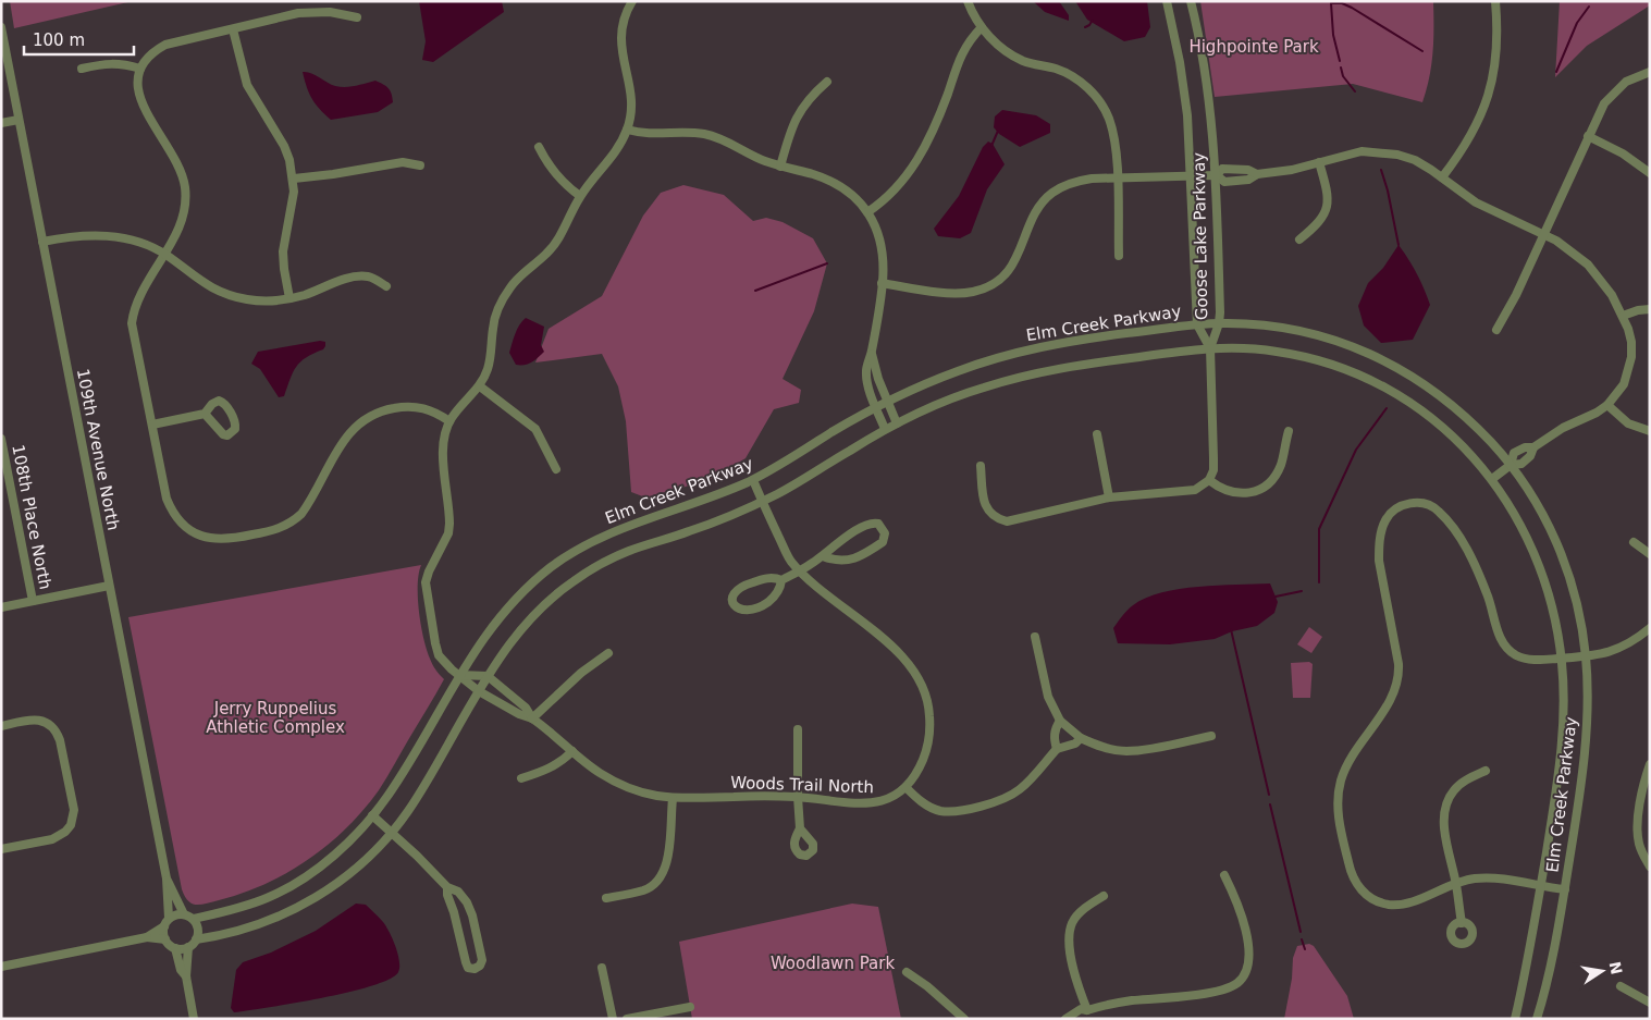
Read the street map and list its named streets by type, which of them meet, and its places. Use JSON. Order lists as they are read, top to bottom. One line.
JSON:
{"streets":{"street":["Goose Lake Parkway","Elm Creek Parkway","109th Avenue North","108th Place North","Woods Trail North"]},"crossings":[["Goose Lake Parkway","Elm Creek Parkway"],["Elm Creek Parkway","109th Avenue North"],["Elm Creek Parkway","Woods Trail North"]],"parks":["Highpointe Park","Jerry Ruppelius Athletic Complex","Woodlawn Park"],"scale_bar":"100 m","north":"right"}
